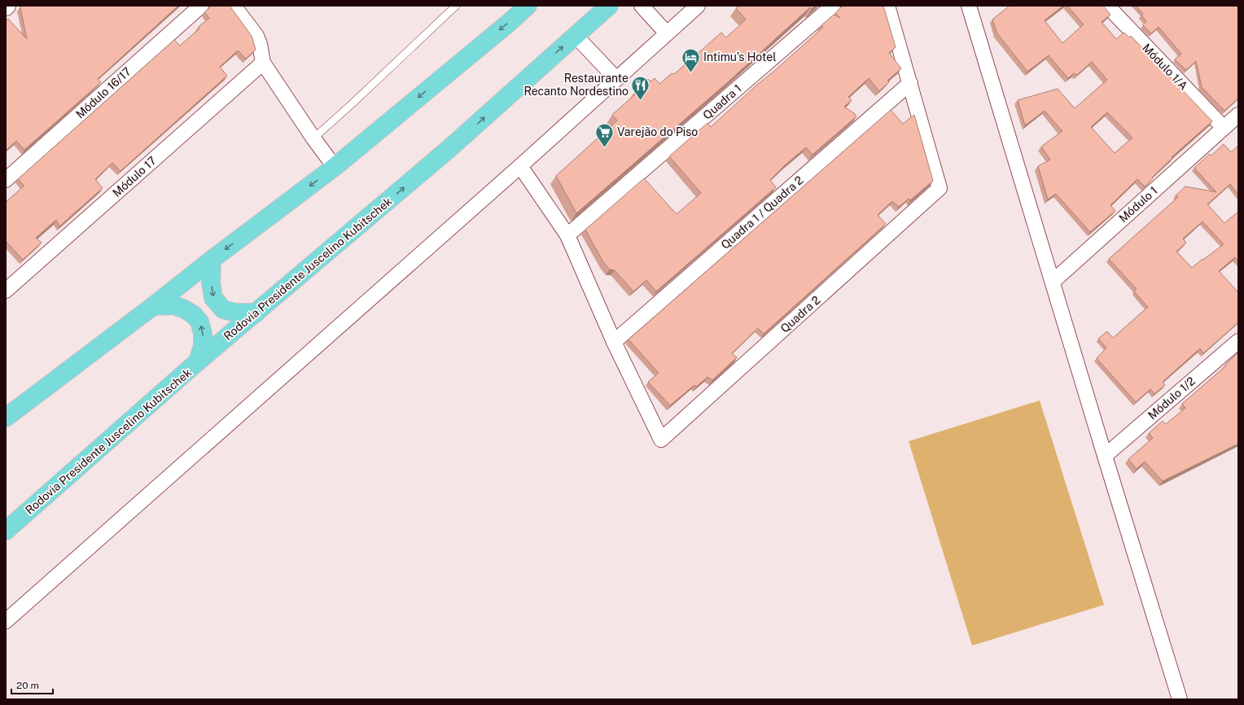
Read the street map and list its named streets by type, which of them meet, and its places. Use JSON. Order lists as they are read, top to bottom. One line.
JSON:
{"streets":{"highway":["Rodovia Presidente Juscelino Kubitschek"],"street":["Módulo 1/A","Módulo 16/17","Quadra 1","Módulo 17","Módulo 1","Quadra 1 / Quadra 2","Quadra 2","Módulo 1/2"]},"crossings":[["Módulo 1/A","Módulo 1"],["Quadra 1 / Quadra 2","Quadra 2"]],"places":{"hotel":["Intimu's Hotel"],"restaurant":["Restaurante Recanto Nordestino"],"supermarket":["Varejão do Piso"]},"scale_bar":"20 m"}
